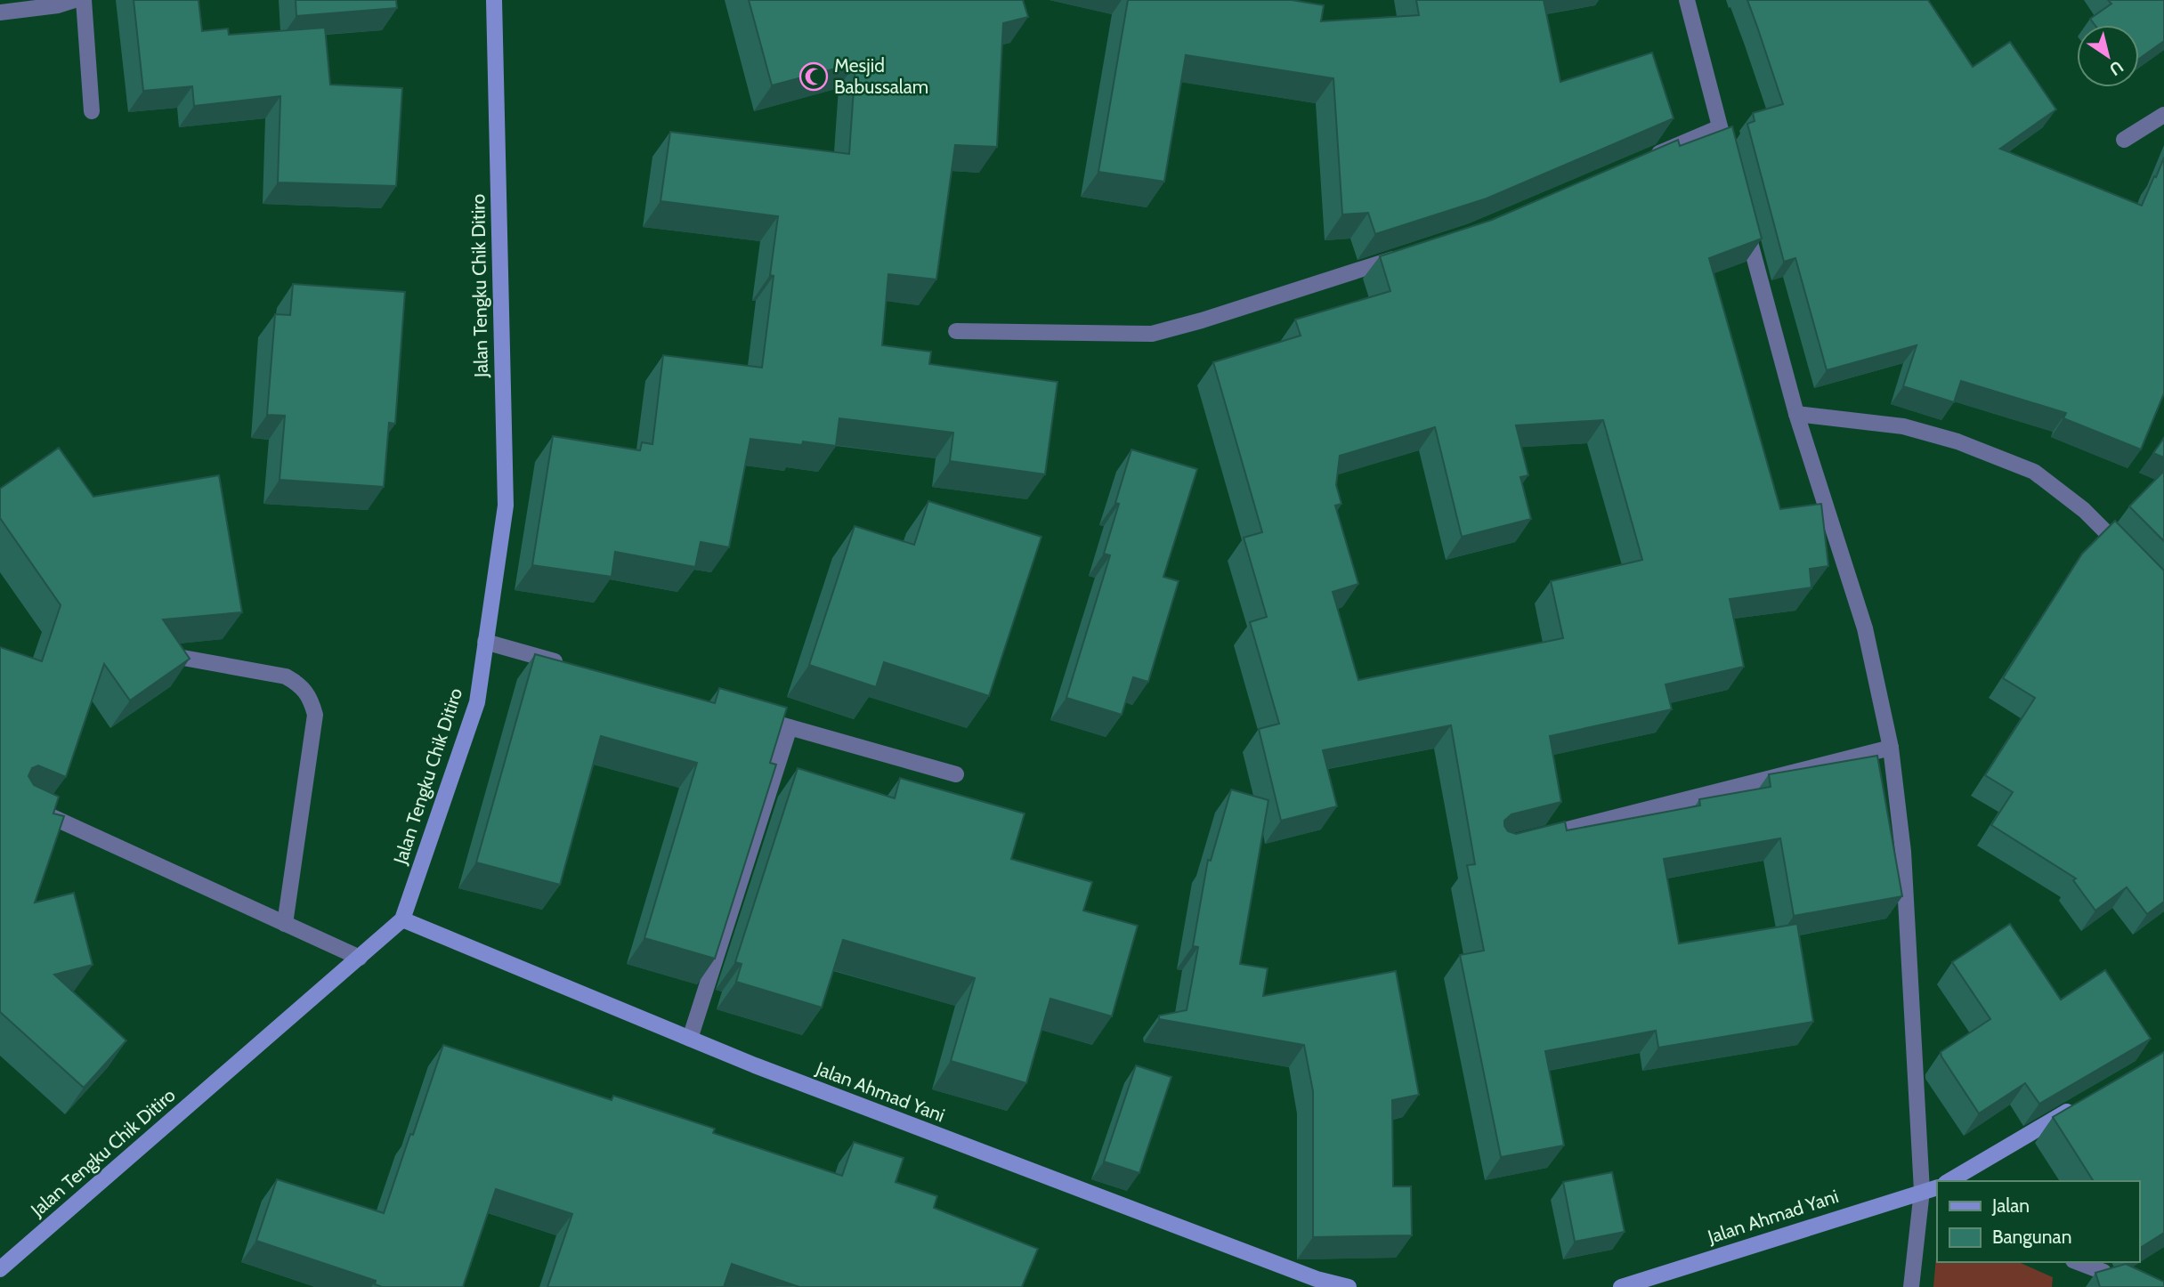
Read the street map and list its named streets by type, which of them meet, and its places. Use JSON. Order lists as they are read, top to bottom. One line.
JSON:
{"streets":{"street":["Jalan Tengku Chik Ditiro","Jalan Ahmad Yani"]},"crossings":[["Jalan Tengku Chik Ditiro","Jalan Ahmad Yani"]],"places":{"mosque":["Mesjid Babussalam"]},"legend":["Jalan","Bangunan"],"north":"bottom right"}
